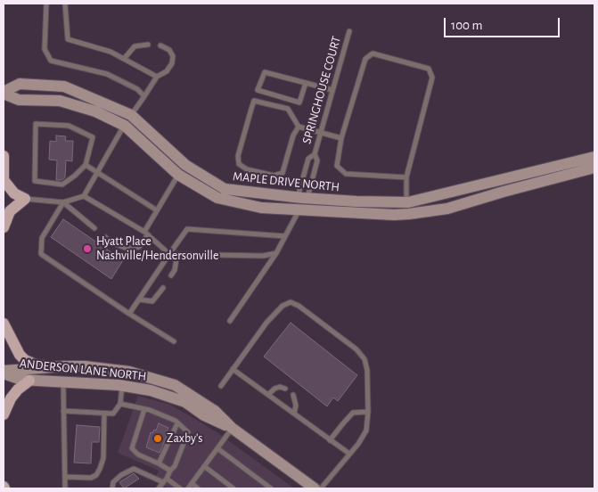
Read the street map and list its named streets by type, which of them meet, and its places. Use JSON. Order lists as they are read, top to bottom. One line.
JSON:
{"streets":{"street":["MAPLE DRIVE NORTH","ANDERSON LANE NORTH"],"lane":["SPRINGHOUSE COURT"]},"places":["Hyatt Place Nashville/Hendersonville","Zaxby's"],"scale_bar":"100 m"}
